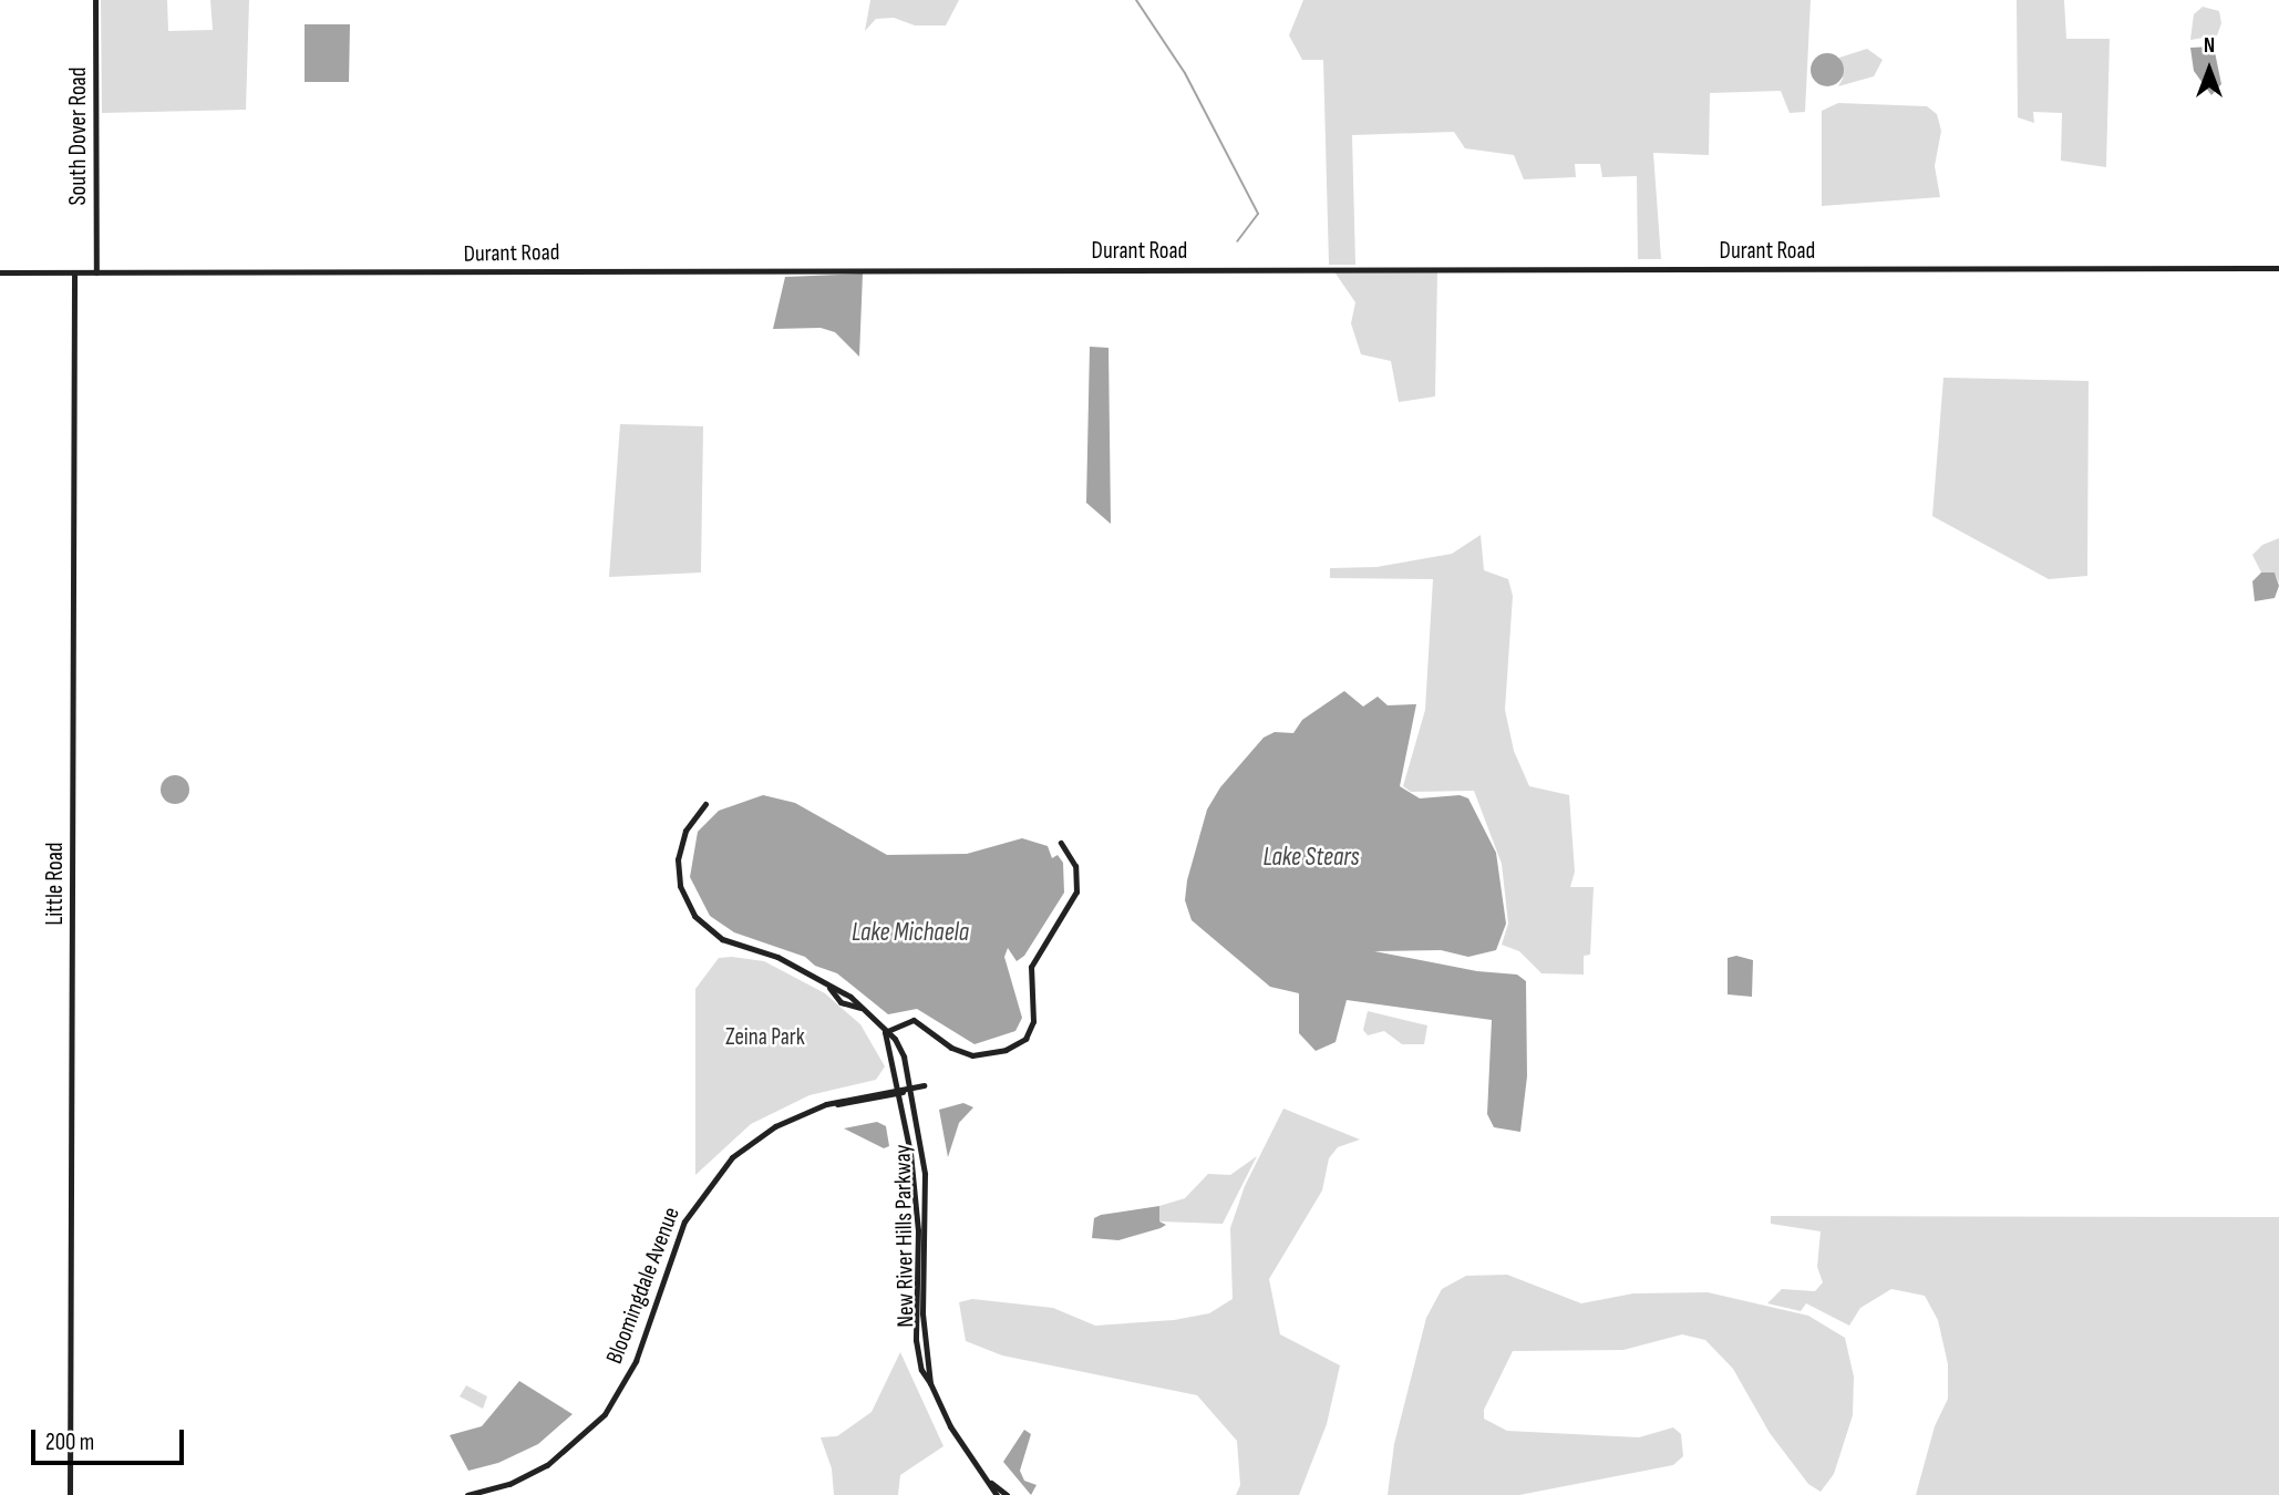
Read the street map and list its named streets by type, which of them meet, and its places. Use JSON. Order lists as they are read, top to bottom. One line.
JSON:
{"streets":{"street":["South Dover Road","Durant Road","Little Road","New River Hills Parkway","Bloomingdale Avenue"]},"crossings":[["South Dover Road","Durant Road"],["Durant Road","Little Road"],["New River Hills Parkway","Bloomingdale Avenue"]],"water":["Lake Stears","Lake Michaela"],"parks":["Zeina Park"],"scale_bar":"200 m","north":"top"}
